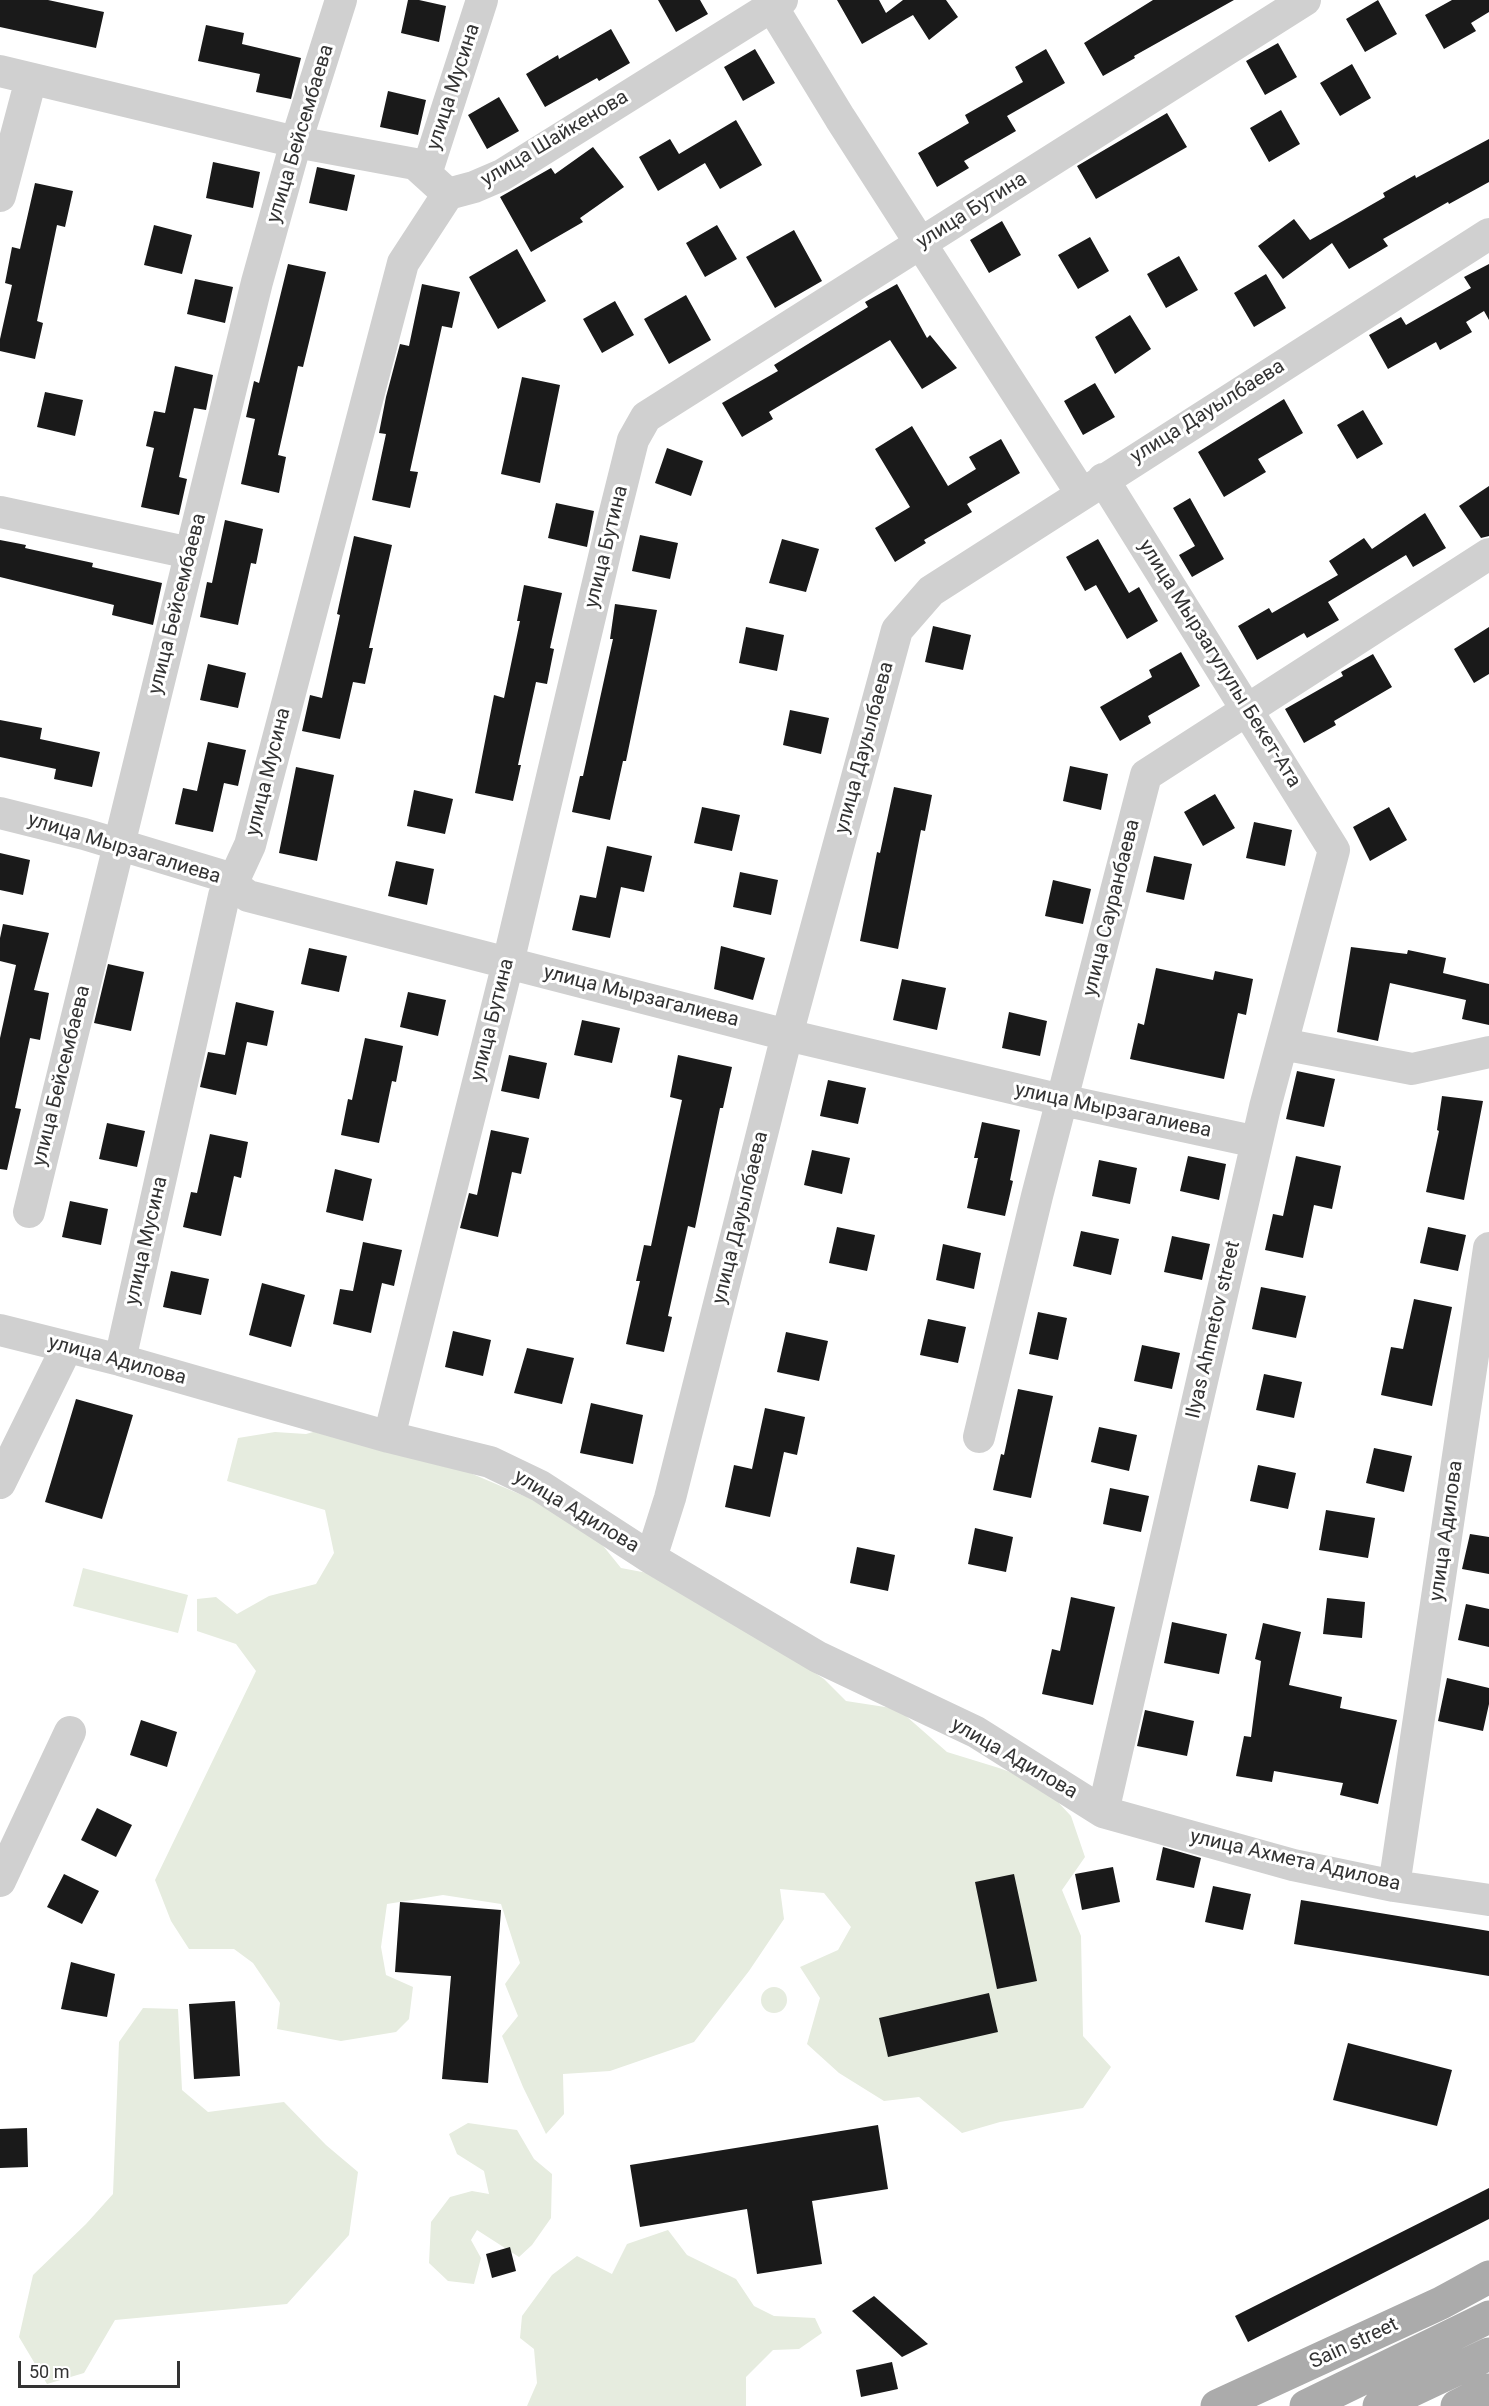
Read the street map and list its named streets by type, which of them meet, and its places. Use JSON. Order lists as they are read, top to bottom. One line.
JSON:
{"streets":{"main road":["Sain street"],"street":["улица Мусина","улица Бейсембаева","улица Шайкенова","улица Бутина","улица Дауылбаева","улица Мырзагулулы Бекет-Ата","улица Мырзагалиева","улица Сауранбаева","Ilyas Ahmetov street","улица Адилова","улица Ахмета Адилова"]},"crossings":[["улица Мусина","улица Шайкенова"],["улица Мусина","улица Мырзагалиева"],["улица Мусина","улица Адилова"],["улица Бейсембаева","улица Мырзагалиева"],["улица Шайкенова","улица Мырзагулулы Бекет-Ата"],["улица Бутина","улица Мырзагулулы Бекет-Ата"],["улица Бутина","улица Мырзагалиева"],["улица Бутина","улица Адилова"],["улица Дауылбаева","улица Мырзагулулы Бекет-Ата"],["улица Дауылбаева","улица Мырзагалиева"],["улица Дауылбаева","улица Адилова"],["улица Мырзагулулы Бекет-Ата","улица Сауранбаева"],["улица Мырзагулулы Бекет-Ата","Ilyas Ahmetov street"],["улица Мырзагалиева","улица Сауранбаева"],["улица Мырзагалиева","Ilyas Ahmetov street"],["Ilyas Ahmetov street","улица Адилова"],["Ilyas Ahmetov street","улица Ахмета Адилова"],["улица Адилова","улица Ахмета Адилова"]],"scale_bar":"50 m"}
